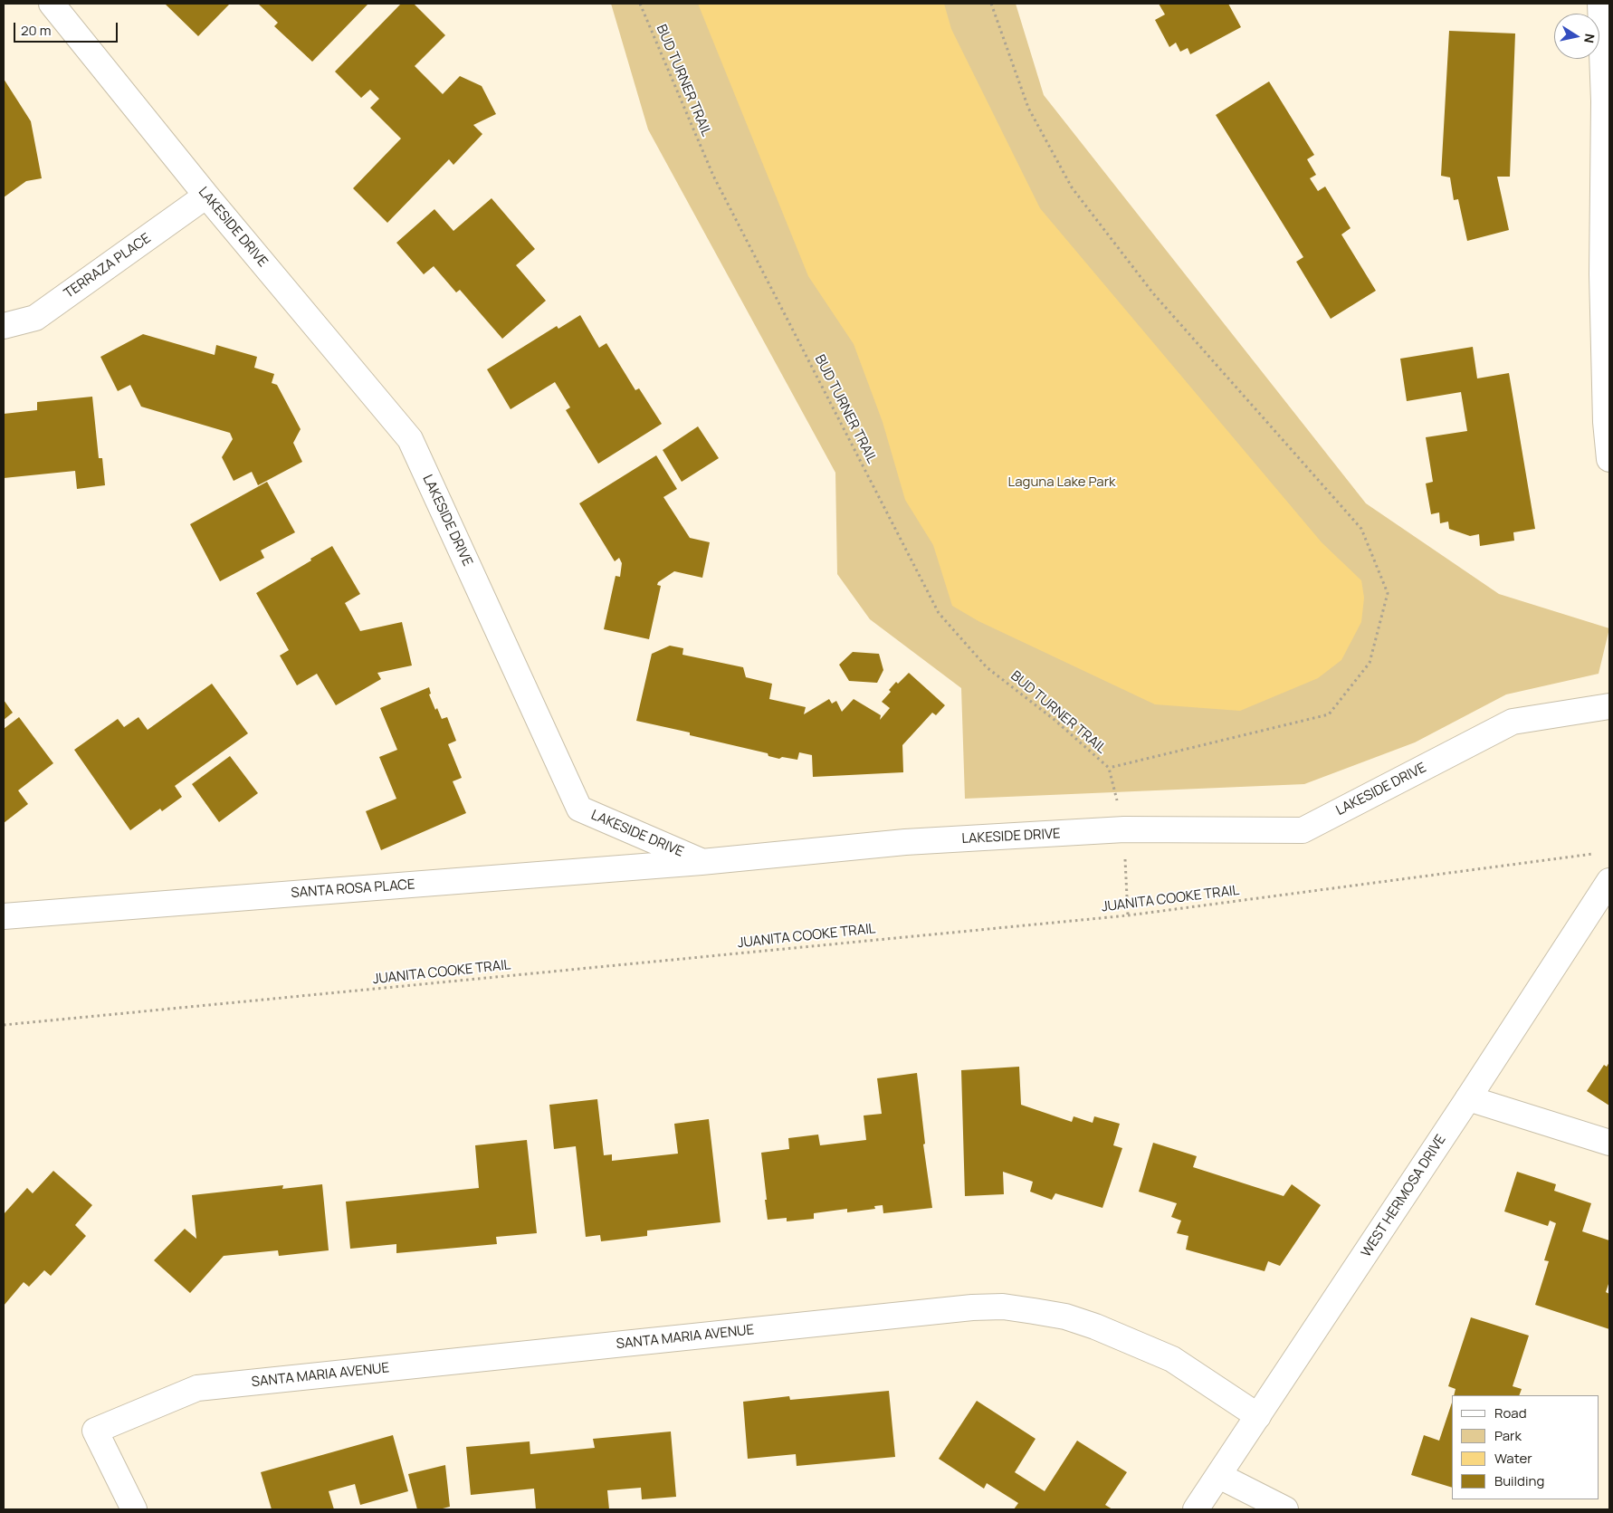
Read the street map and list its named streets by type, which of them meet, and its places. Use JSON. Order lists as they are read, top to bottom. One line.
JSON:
{"streets":{"street":["LAKESIDE DRIVE","TERRAZA PLACE","SANTA ROSA PLACE","WEST HERMOSA DRIVE","SANTA MARIA AVENUE"],"path":["BUD TURNER TRAIL","JUANITA COOKE TRAIL"]},"crossings":[["LAKESIDE DRIVE","TERRAZA PLACE"],["LAKESIDE DRIVE","SANTA ROSA PLACE"],["WEST HERMOSA DRIVE","SANTA MARIA AVENUE"]],"parks":["Laguna Lake Park"],"legend":["Road","Park","Water","Building"],"scale_bar":"20 m","north":"right"}
